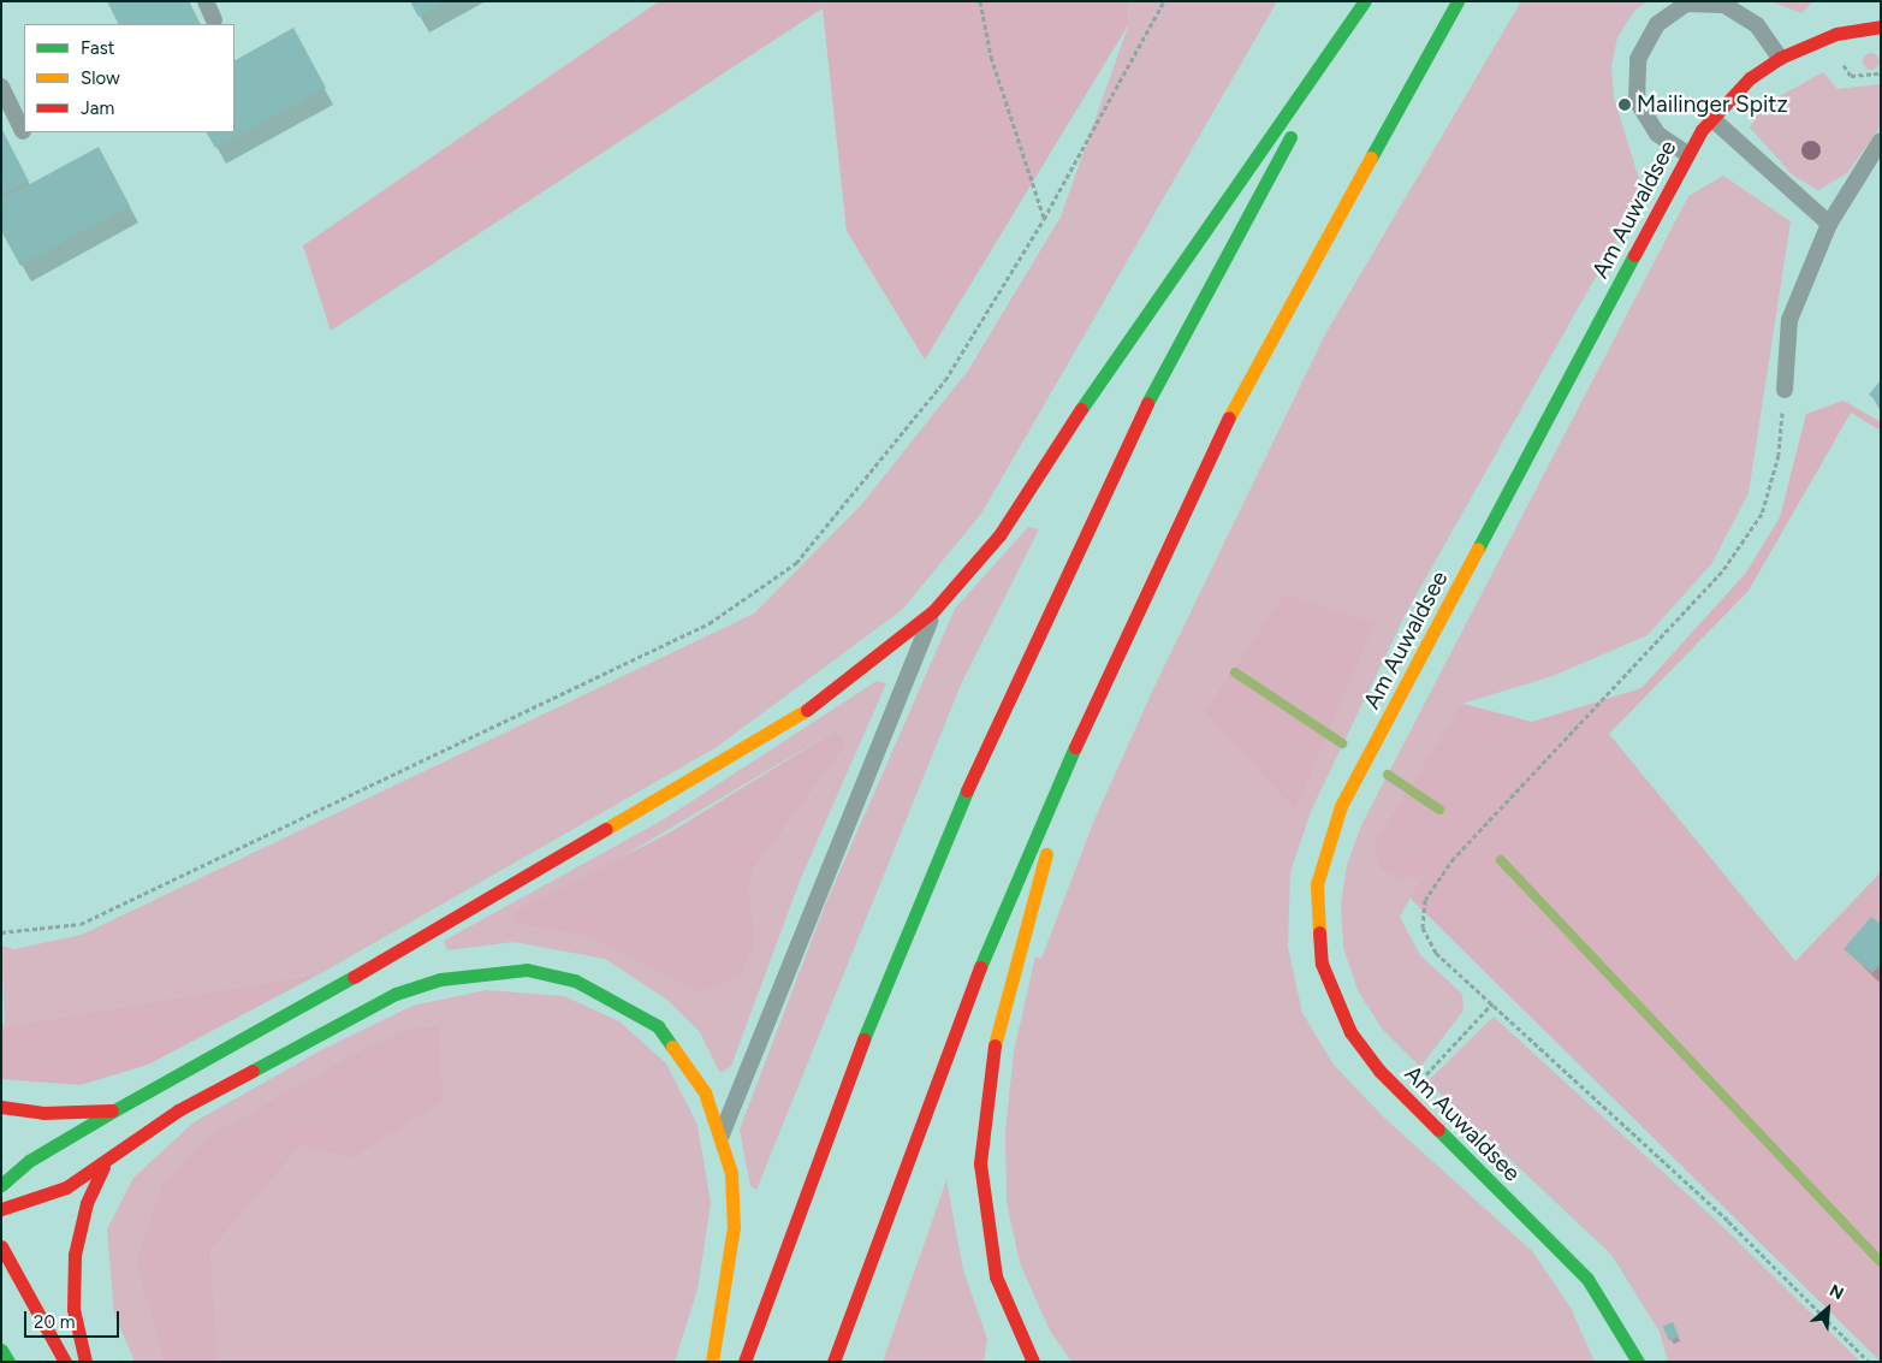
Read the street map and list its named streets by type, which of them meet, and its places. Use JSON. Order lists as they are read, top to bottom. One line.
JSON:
{"streets":{"main road":["Am Auwaldsee"]},"places":["Mailinger Spitz"],"legend":["Fast","Slow","Jam"],"scale_bar":"20 m","north":"top right"}
